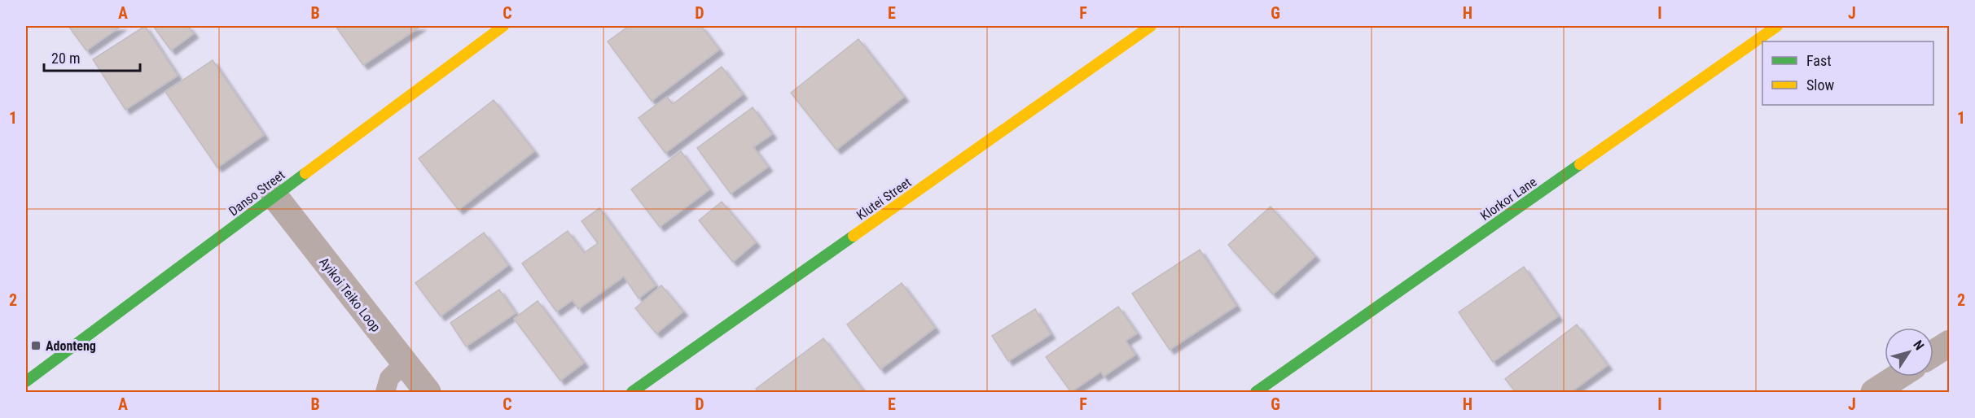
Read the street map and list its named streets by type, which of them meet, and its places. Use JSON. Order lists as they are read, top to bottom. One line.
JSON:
{"streets":{"street":["Danso Street","Klutei Street","Klorkor Lane","Ayikoi Teiko Loop"]},"crossings":[["Danso Street","Ayikoi Teiko Loop"]],"places":{"transit":["Adonteng"]},"legend":["Fast","Slow"],"scale_bar":"20 m","north":"top right","grid":{"columns":["A","B","C","D","E","F","G","H","I","J"],"rows":["1","2"]}}
